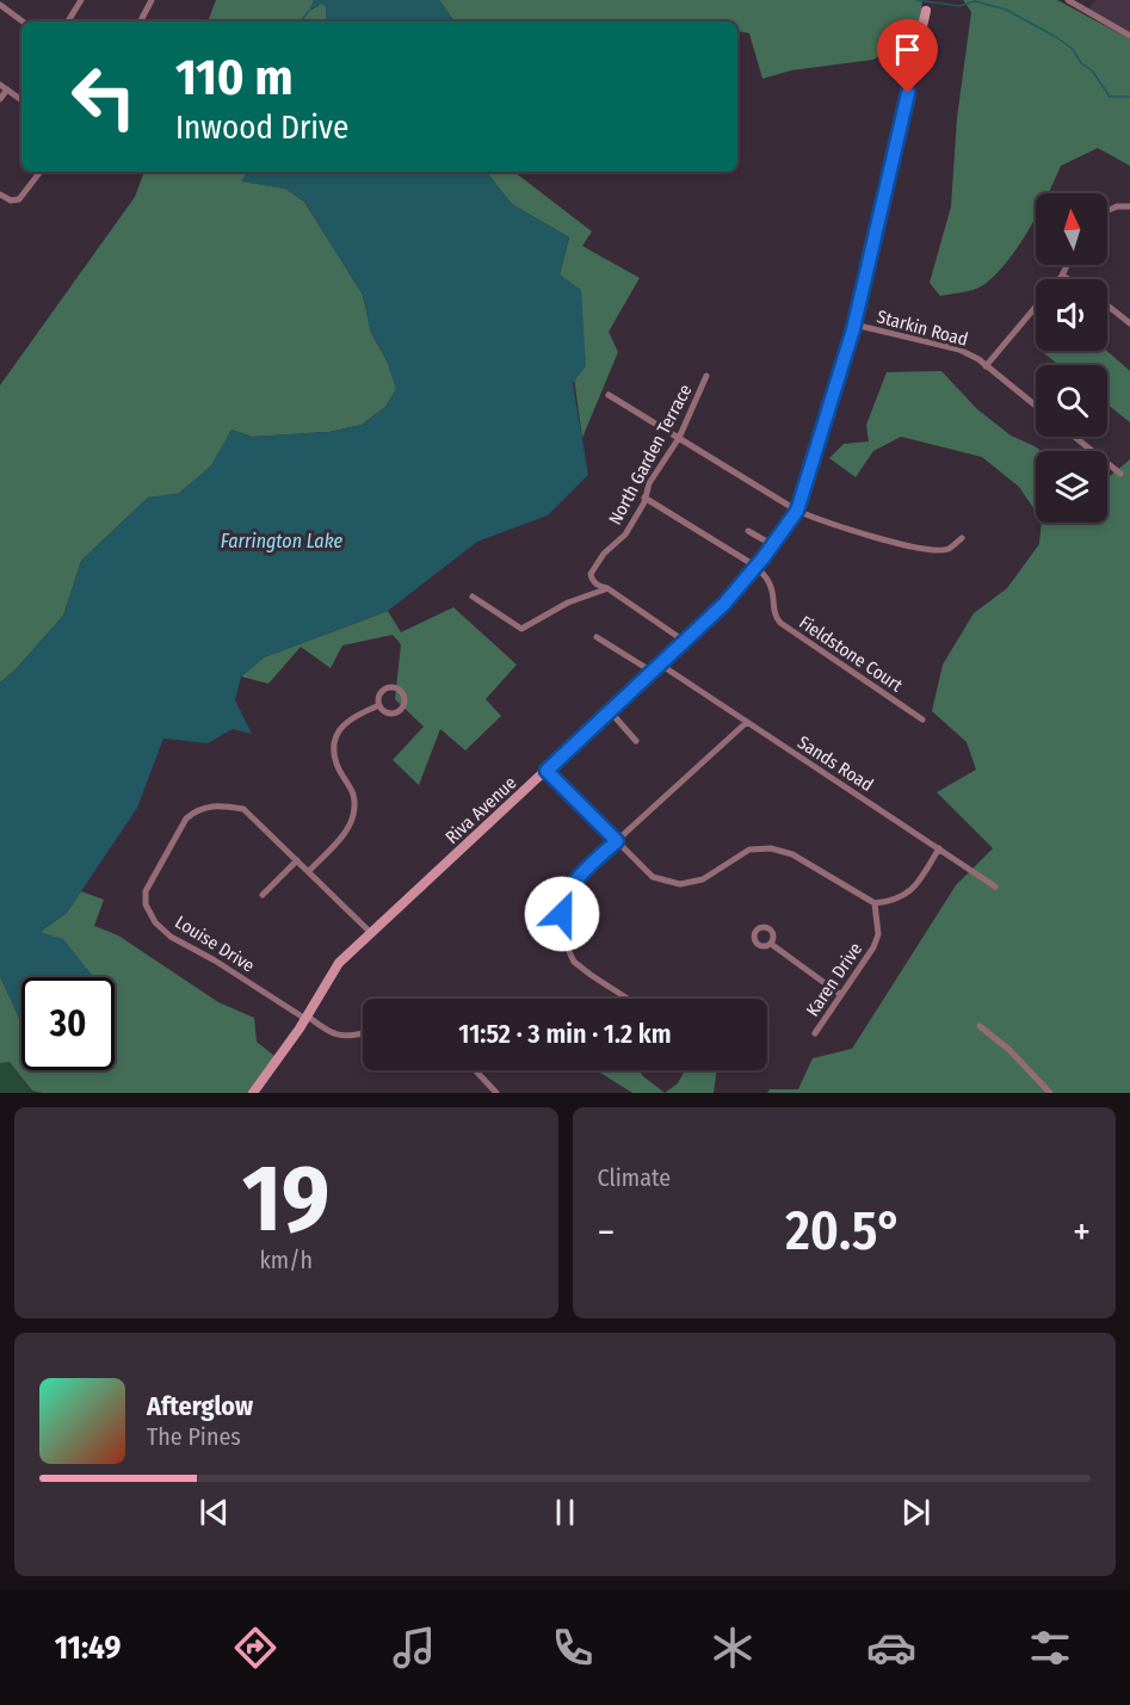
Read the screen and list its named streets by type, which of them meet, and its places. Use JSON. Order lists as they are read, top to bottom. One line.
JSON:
{"streets":{"street":["Starkin Road","North Garden Terrace","Fieldstone Court","Sands Road","Riva Avenue","Louise Drive","Karen Drive"]},"crossings":[["Starkin Road","Riva Avenue"],["Fieldstone Court","Riva Avenue"],["Sands Road","Riva Avenue"],["Riva Avenue","Louise Drive"]],"water":["Farrington Lake"],"north":"top","page":{"turn":["110 m","Inwood Drive"],"limit":"30","trip":"11:52 · 3 min · 1.2 km","tile":[["19","km/h"],"Climate"],"heat":["−","20.5°","+"],"song":["Afterglow","The Pines"],"tabs":"11:49"}}
